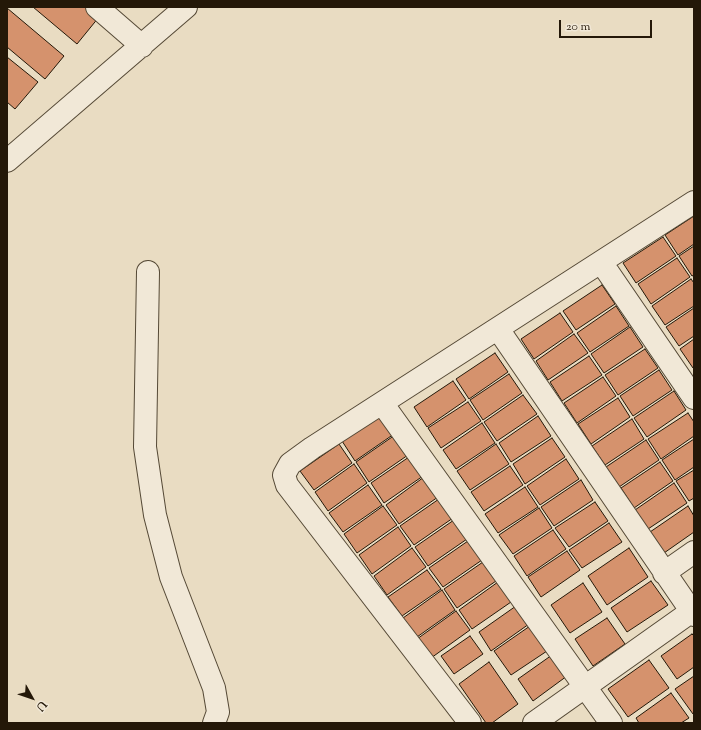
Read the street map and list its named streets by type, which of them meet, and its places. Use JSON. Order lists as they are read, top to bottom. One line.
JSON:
{"scale_bar":"20 m","north":"bottom right"}
